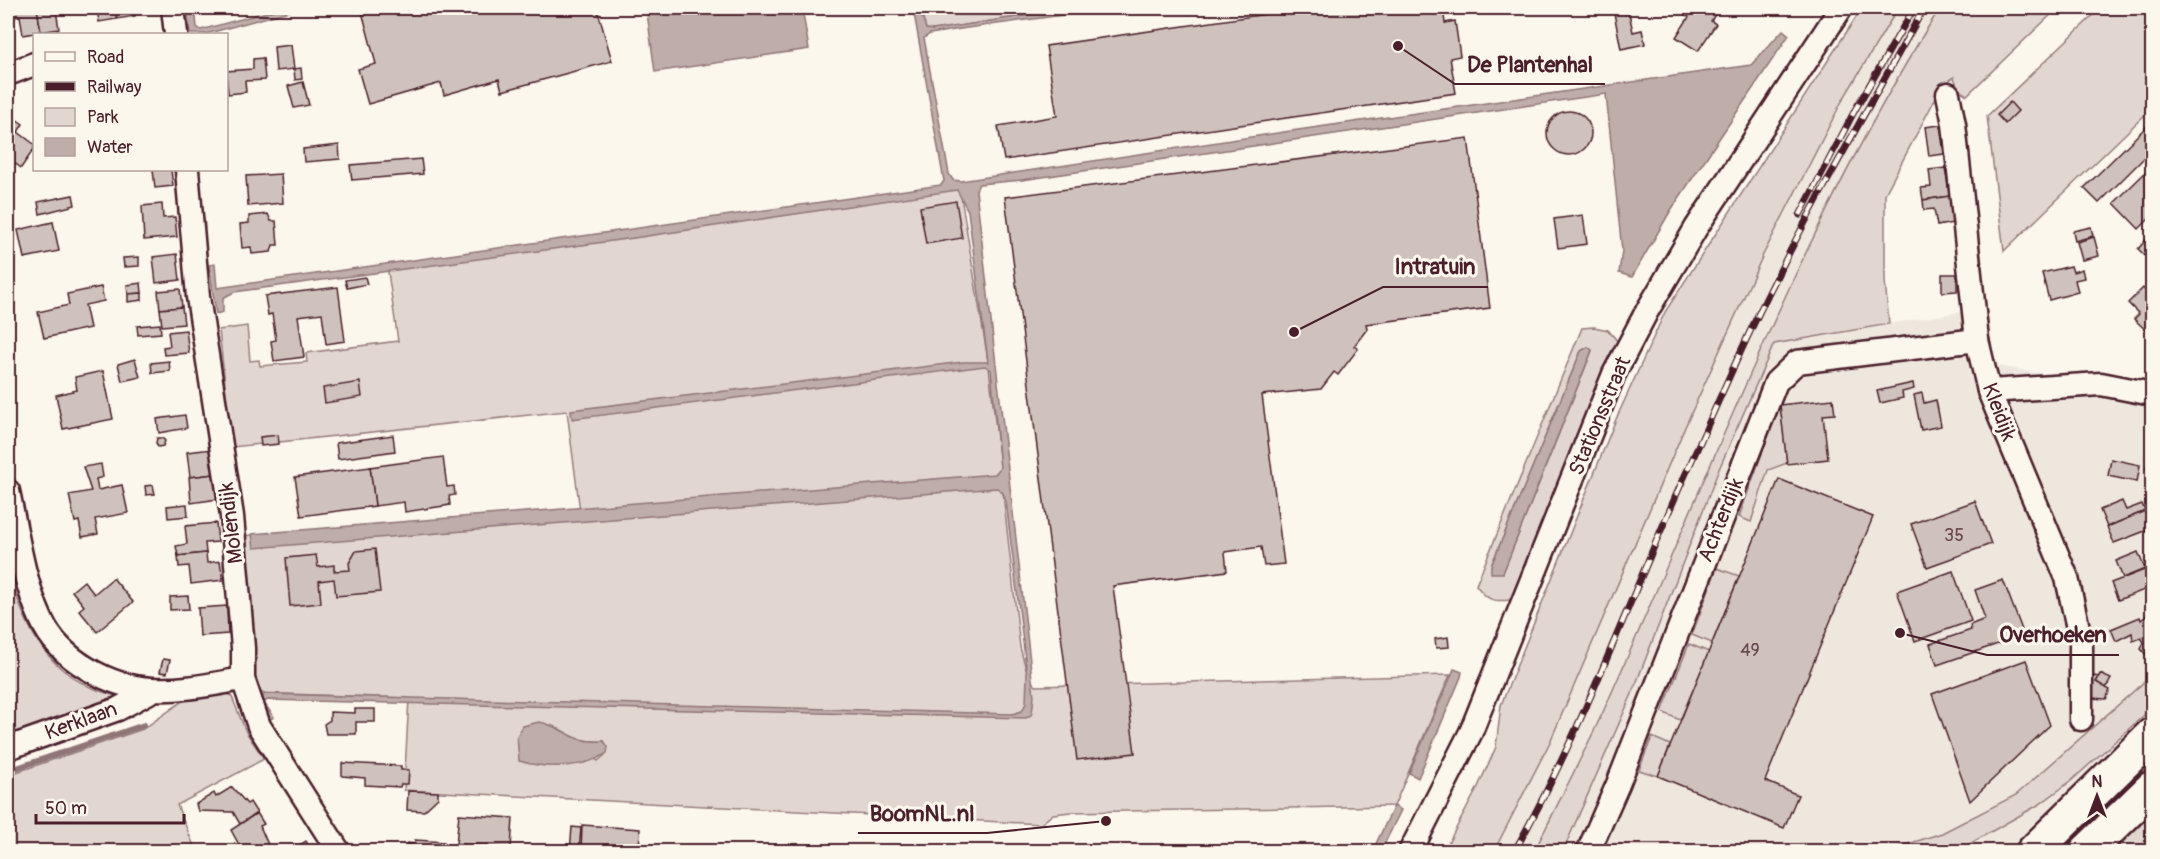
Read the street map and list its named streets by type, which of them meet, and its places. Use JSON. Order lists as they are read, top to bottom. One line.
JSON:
{"streets":{"street":["Kleidijk","Stationsstraat","Achterdijk","Molendijk","Kerklaan"]},"crossings":[["Kleidijk","Achterdijk"]],"places":["De Plantenhal","Intratuin","Overhoeken","BoomNL.nl"],"house_numbers":["35","49"],"legend":["Road","Railway","Park","Water"],"scale_bar":"50 m","north":"top"}
